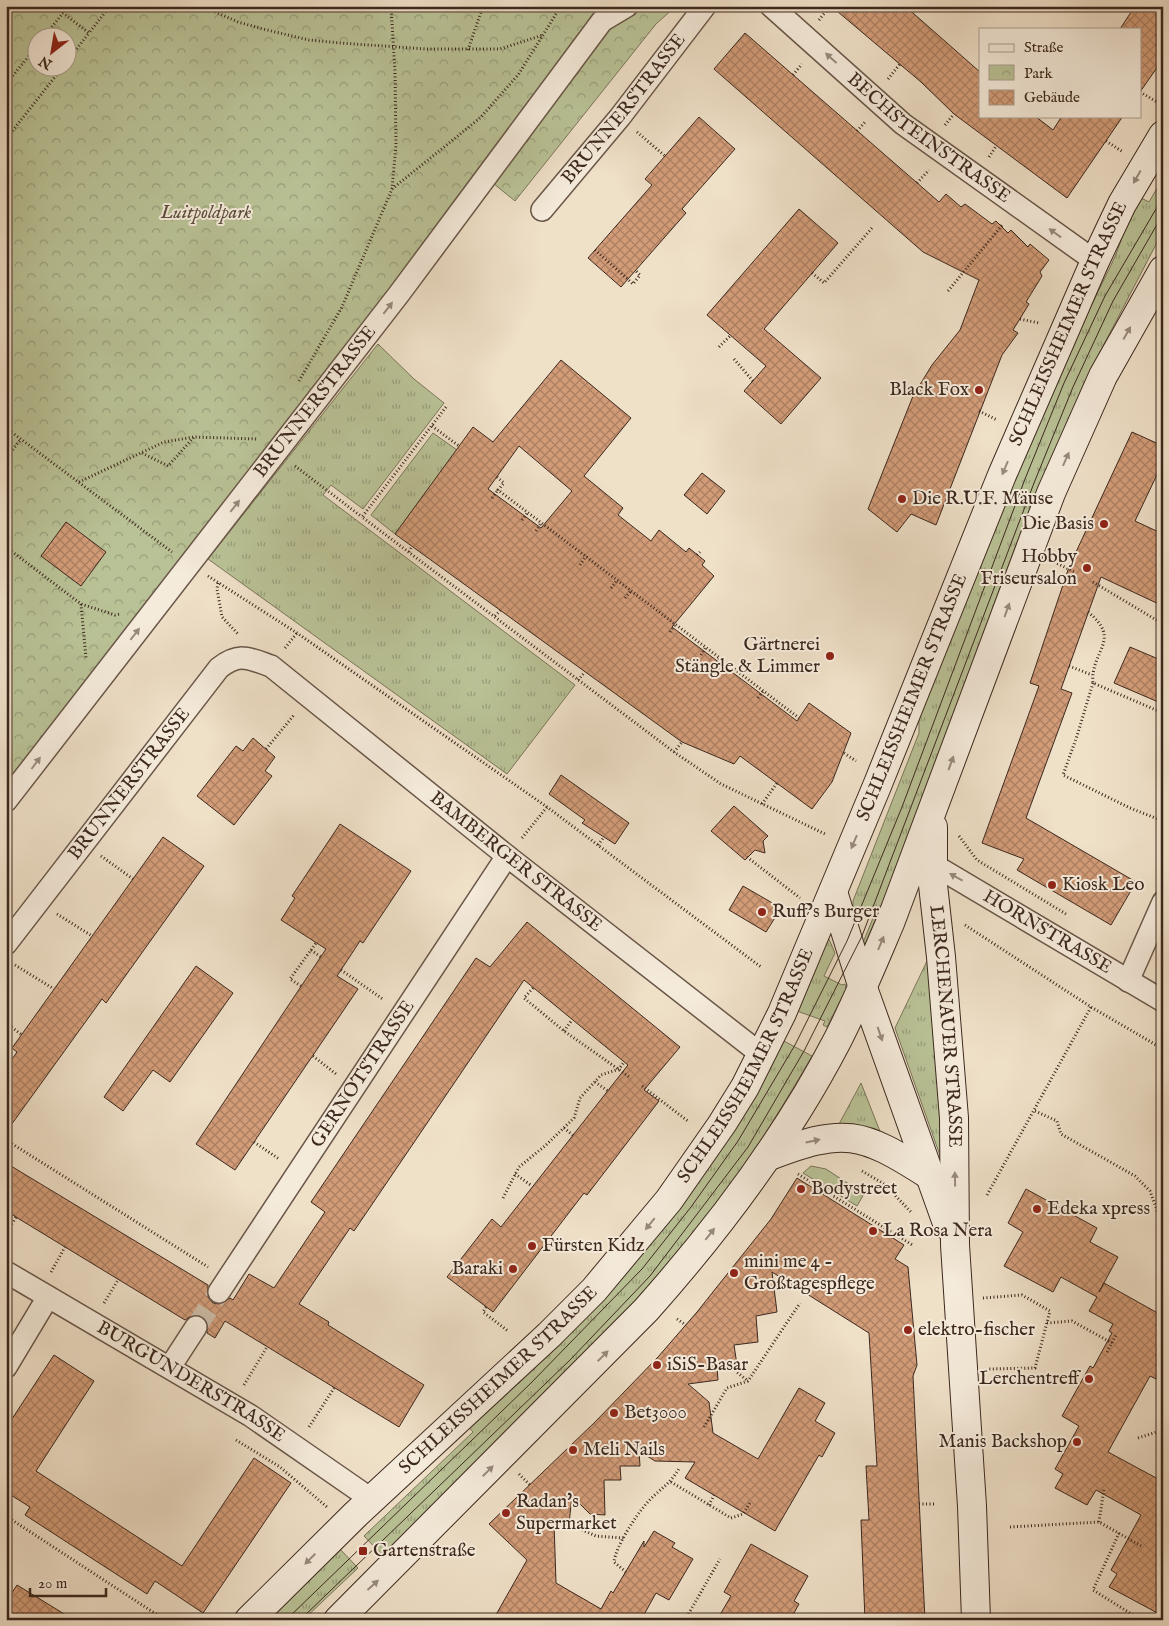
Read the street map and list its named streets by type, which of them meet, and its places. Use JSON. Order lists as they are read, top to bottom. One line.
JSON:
{"streets":{"main road":["SCHLEISSHEIMER STRASSE","LERCHENAUER STRASSE"],"street":["BRUNNERSTRASSE","BECHSTEINSTRASSE","BAMBERGER STRASSE","HORNSTRASSE","GERNOTSTRASSE","BURGUNDERSTRASSE"]},"crossings":[["BRUNNERSTRASSE","BAMBERGER STRASSE"],["BECHSTEINSTRASSE","SCHLEISSHEIMER STRASSE"],["SCHLEISSHEIMER STRASSE","BAMBERGER STRASSE"],["SCHLEISSHEIMER STRASSE","LERCHENAUER STRASSE"],["SCHLEISSHEIMER STRASSE","BURGUNDERSTRASSE"],["BAMBERGER STRASSE","GERNOTSTRASSE"],["HORNSTRASSE","LERCHENAUER STRASSE"]],"one_way":["BECHSTEINSTRASSE","HORNSTRASSE"],"parks":["Luitpoldpark"],"places":{"other":["Black Fox","Die R.U.F. Mäuse","Die Basis","Hobby Friseursalon","Gärtnerei Stängle & Limmer","Kiosk Leo","Ruff’s Burger","Bodystreet","Edeka xpress","La Rosa Nera","Fürsten Kidz","Baraki","mini me 4 - Großtagespflege","elektro-fischer","iSiS-Basar","Lerchentreff","Bet3000","Manis Backshop","Meli Nails","Radan's Supermarket"],"transit":["Gartenstraße"]},"legend":["Straße","Park","Gebäude"],"scale_bar":"20 m","north":"bottom left"}
